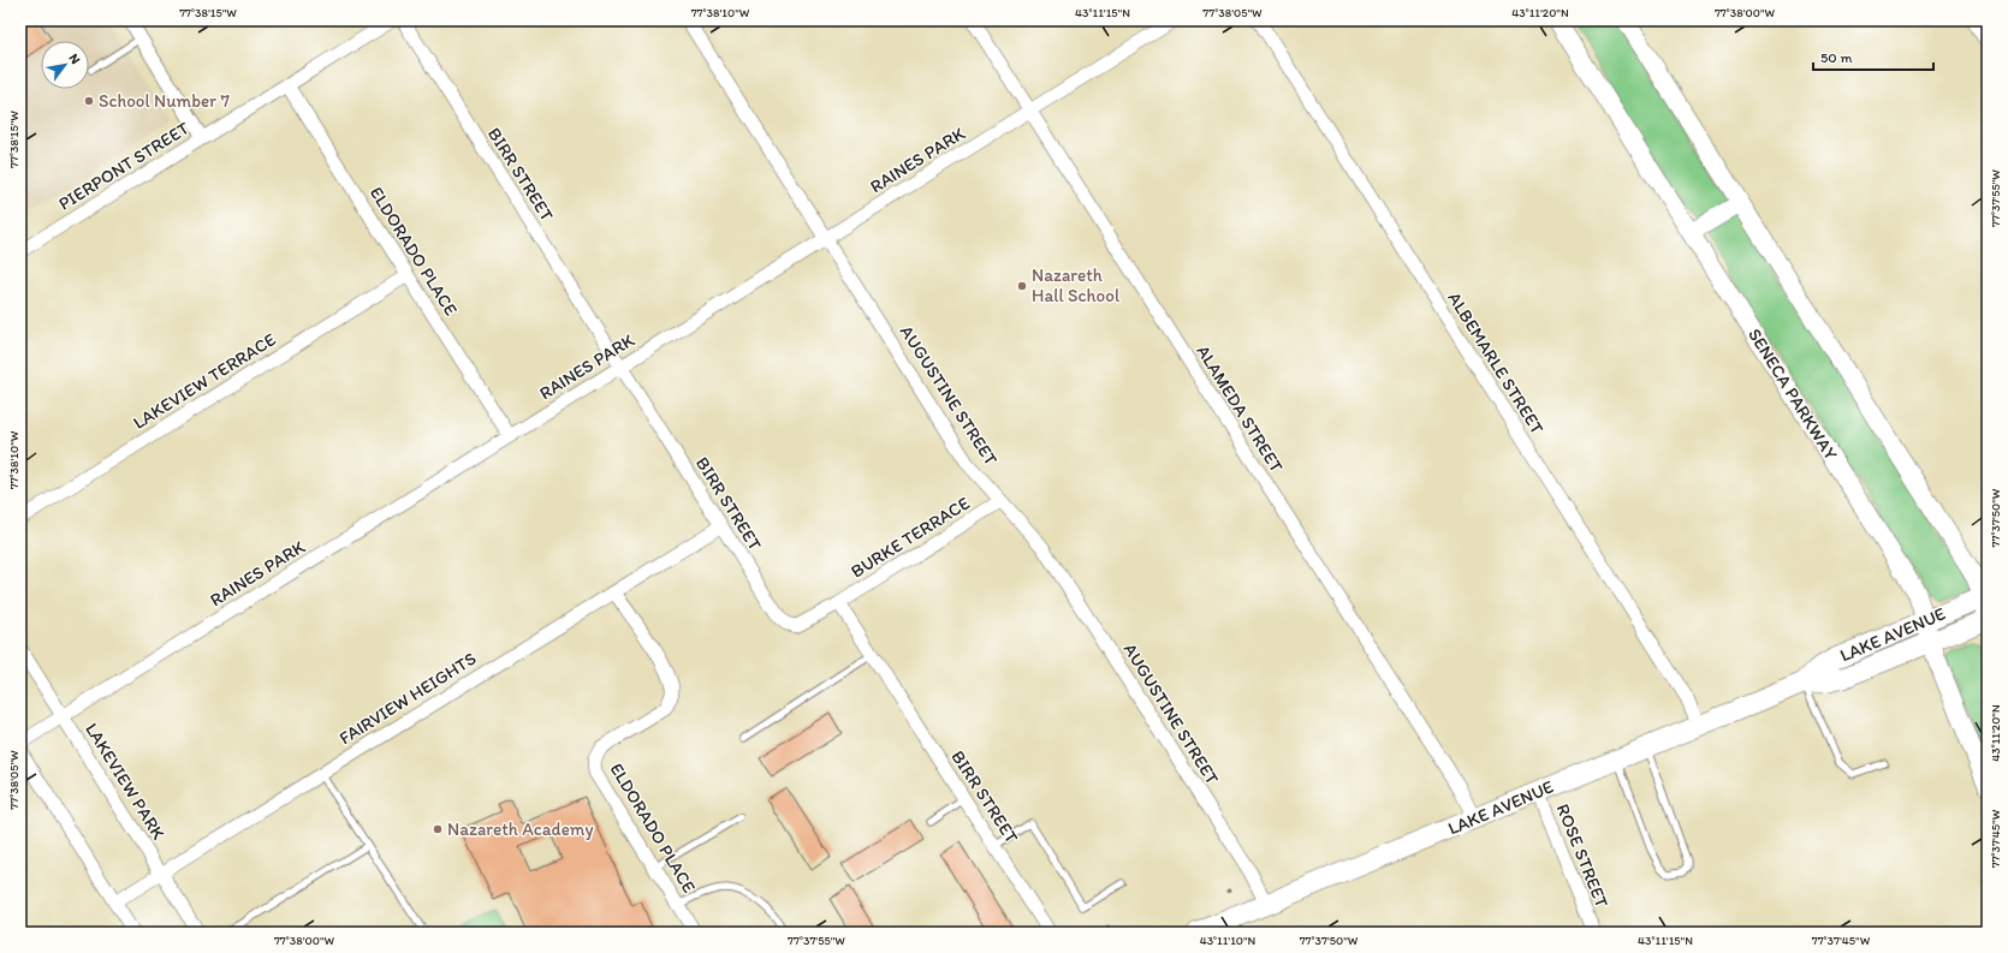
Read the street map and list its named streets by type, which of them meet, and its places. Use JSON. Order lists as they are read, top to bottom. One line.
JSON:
{"streets":{"main road":["LAKE AVENUE"],"street":["RAINES PARK","PIERPONT STREET","BIRR STREET","ELDORADO PLACE","ALBEMARLE STREET","LAKEVIEW TERRACE","SENECA PARKWAY","AUGUSTINE STREET","ALAMEDA STREET","BURKE TERRACE","FAIRVIEW HEIGHTS","LAKEVIEW PARK","ROSE STREET"]},"crossings":[["RAINES PARK","BIRR STREET"],["RAINES PARK","ELDORADO PLACE"],["RAINES PARK","AUGUSTINE STREET"],["RAINES PARK","ALAMEDA STREET"],["RAINES PARK","LAKEVIEW PARK"],["PIERPONT STREET","ELDORADO PLACE"],["BIRR STREET","BURKE TERRACE"],["BIRR STREET","FAIRVIEW HEIGHTS"],["ELDORADO PLACE","LAKEVIEW TERRACE"],["ELDORADO PLACE","FAIRVIEW HEIGHTS"],["ALBEMARLE STREET","LAKE AVENUE"],["SENECA PARKWAY","LAKE AVENUE"],["AUGUSTINE STREET","BURKE TERRACE"],["AUGUSTINE STREET","LAKE AVENUE"],["ALAMEDA STREET","LAKE AVENUE"],["LAKE AVENUE","ROSE STREET"],["FAIRVIEW HEIGHTS","LAKEVIEW PARK"]],"places":["School Number 7","Nazareth Hall School","Nazareth Academy"],"scale_bar":"50 m","north":"top right","coordinates":["77°38'15\"W","77°38'10\"W","43°11'15\"N","77°38'05\"W","43°11'20\"N","77°38'00\"W","77°37'55\"W","77°37'50\"W","77°37'45\"W","43°11'10\"N"]}
